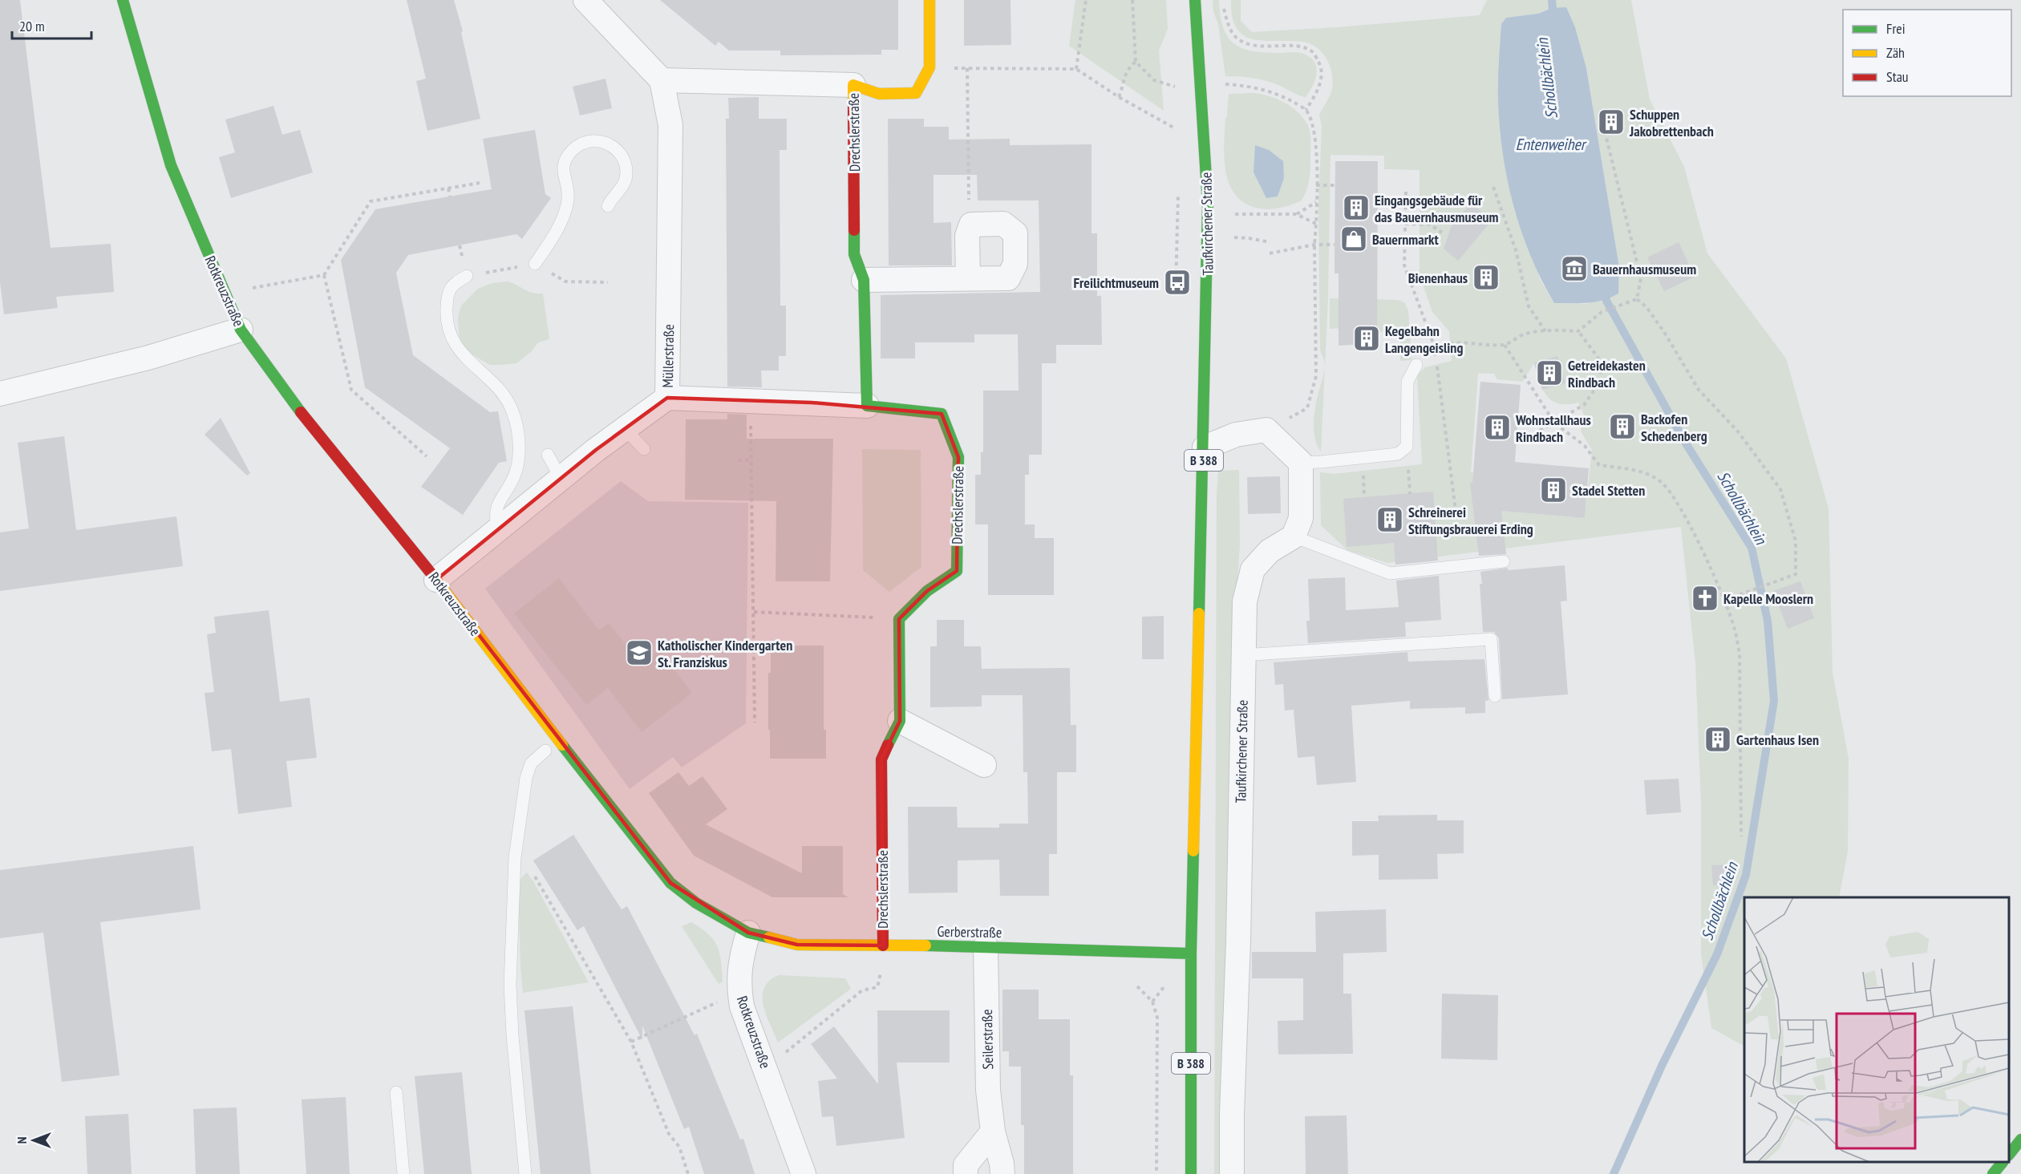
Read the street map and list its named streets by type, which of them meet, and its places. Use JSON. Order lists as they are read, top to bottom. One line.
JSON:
{"streets":{"street":["Drechslerstraße","Taufkirchener Straße","Rotkreuzstraße","Müllerstraße","B 388","Gerberstraße","Seilerstraße"]},"crossings":[["Drechslerstraße","Müllerstraße"],["Drechslerstraße","Gerberstraße"],["Taufkirchener Straße","Gerberstraße"],["Rotkreuzstraße","Müllerstraße"],["Rotkreuzstraße","Gerberstraße"],["Gerberstraße","Seilerstraße"]],"water":["Schollbächlein","Entenweiher"],"places":{"building":["Schuppen Jakobrettenbach","Eingangsgebäude für das Bauernhausmuseum","Bienenhaus","Kegelbahn Langengeisling","Getreidekasten Rindbach","Backofen Schedenberg","Wohnstallhaus Rindbach","Stadel Stetten","Schreinerei Stiftungsbrauerei Erding","Gartenhaus Isen"],"shop":["Bauernmarkt"],"museum":["Bauernhausmuseum"],"bus stop":["Freilichtmuseum"],"church":["Kapelle Mooslern"],"school or university":["Katholischer Kindergarten St. Franziskus"]},"legend":["Frei","Zäh","Stau"],"scale_bar":"20 m","north":"left"}
